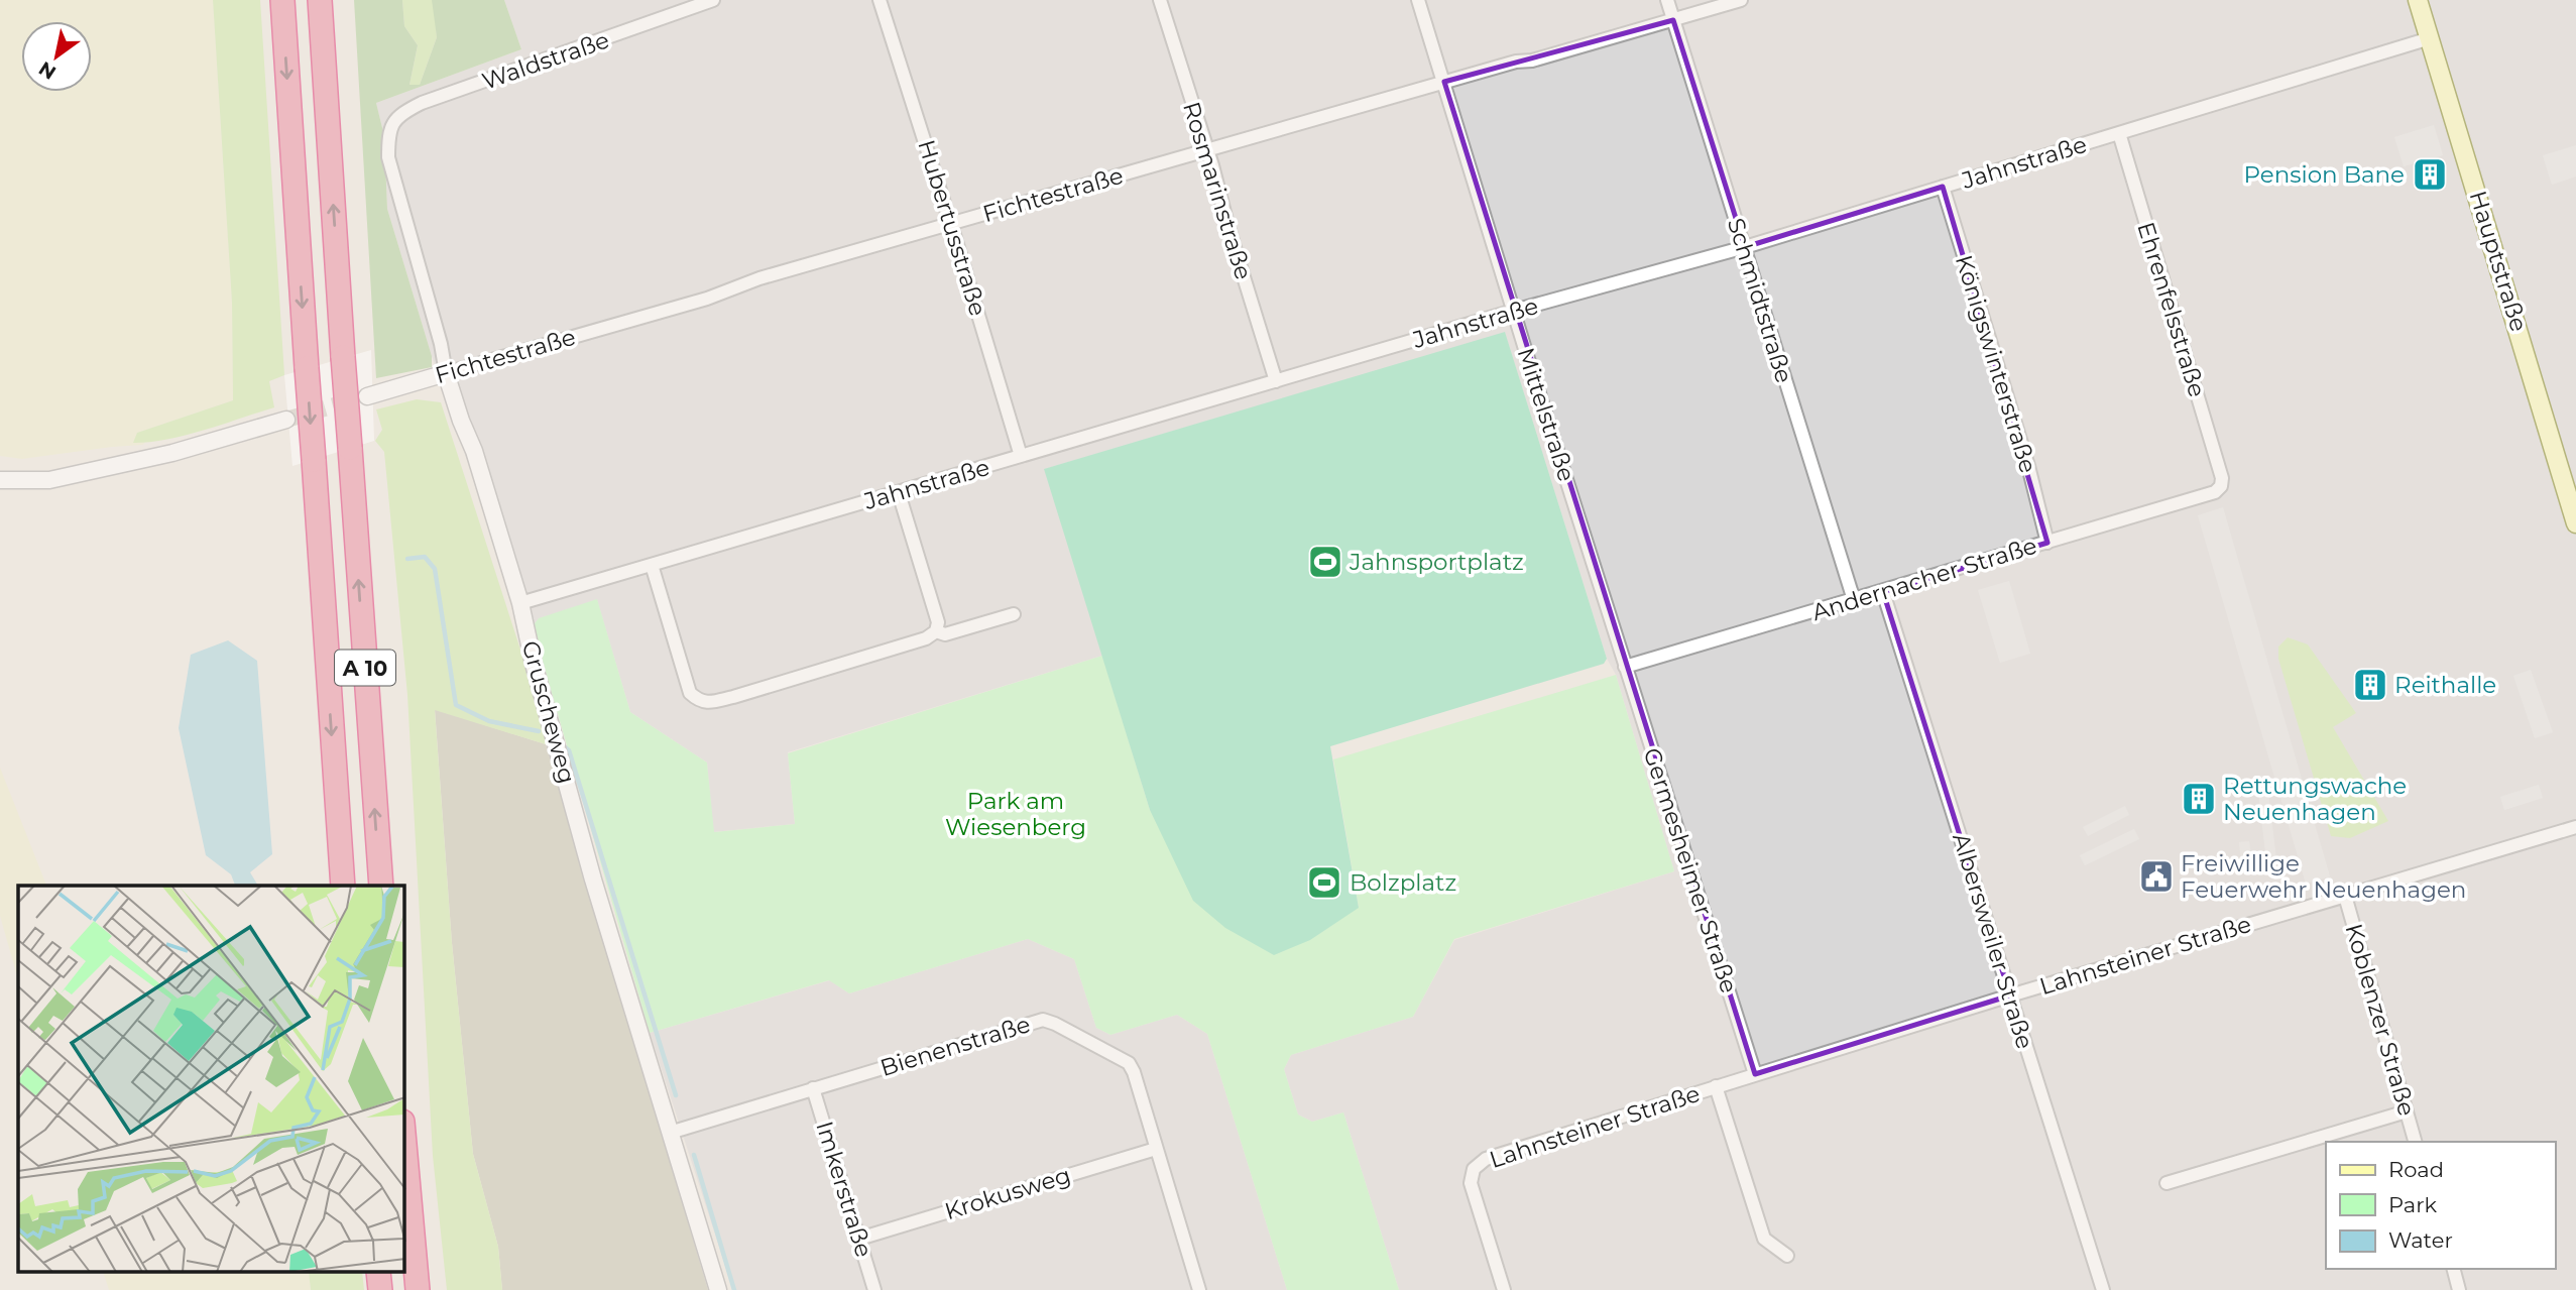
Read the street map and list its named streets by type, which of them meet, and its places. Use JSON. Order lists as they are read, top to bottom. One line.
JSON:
{"streets":{"highway":["A 10"],"main road":["Hauptstraße"],"street":["Waldstraße","Jahnstraße","Rosmarinstraße","Fichtestraße","Hubertusstraße","Schmidtstraße","Ehrenfelsstraße","Königswinterstraße","Mittelstraße","Andernacher Straße","Gruscheweg","Germesheimer Straße","Albersweiler Straße","Lahnsteiner Straße","Koblenzer Straße","Bienenstraße","Imkerstraße","Krokusweg"]},"crossings":[["Waldstraße","Gruscheweg"],["Jahnstraße","Rosmarinstraße"],["Jahnstraße","Hubertusstraße"],["Jahnstraße","Hauptstraße"],["Jahnstraße","Schmidtstraße"],["Jahnstraße","Ehrenfelsstraße"],["Jahnstraße","Königswinterstraße"],["Jahnstraße","Mittelstraße"],["Jahnstraße","Gruscheweg"],["Rosmarinstraße","Fichtestraße"],["Fichtestraße","Hubertusstraße"],["Fichtestraße","Schmidtstraße"],["Fichtestraße","Mittelstraße"],["Fichtestraße","Gruscheweg"],["Schmidtstraße","Andernacher Straße"],["Ehrenfelsstraße","Andernacher Straße"],["Königswinterstraße","Andernacher Straße"],["Mittelstraße","Andernacher Straße"],["Mittelstraße","Germesheimer Straße"],["Andernacher Straße","Germesheimer Straße"],["Andernacher Straße","Albersweiler Straße"],["Gruscheweg","Bienenstraße"],["Germesheimer Straße","Lahnsteiner Straße"],["Albersweiler Straße","Lahnsteiner Straße"],["Lahnsteiner Straße","Koblenzer Straße"],["Bienenstraße","Imkerstraße"],["Bienenstraße","Krokusweg"],["Imkerstraße","Krokusweg"]],"parks":["Park am Wiesenberg"],"places":{"building":["Pension Bane","Reithalle","Rettungswache Neuenhagen"],"sports":["Jahnsportplatz","Bolzplatz"],"public building":["Freiwillige Feuerwehr Neuenhagen"]},"legend":["Road","Park","Water"],"north":"bottom left"}
